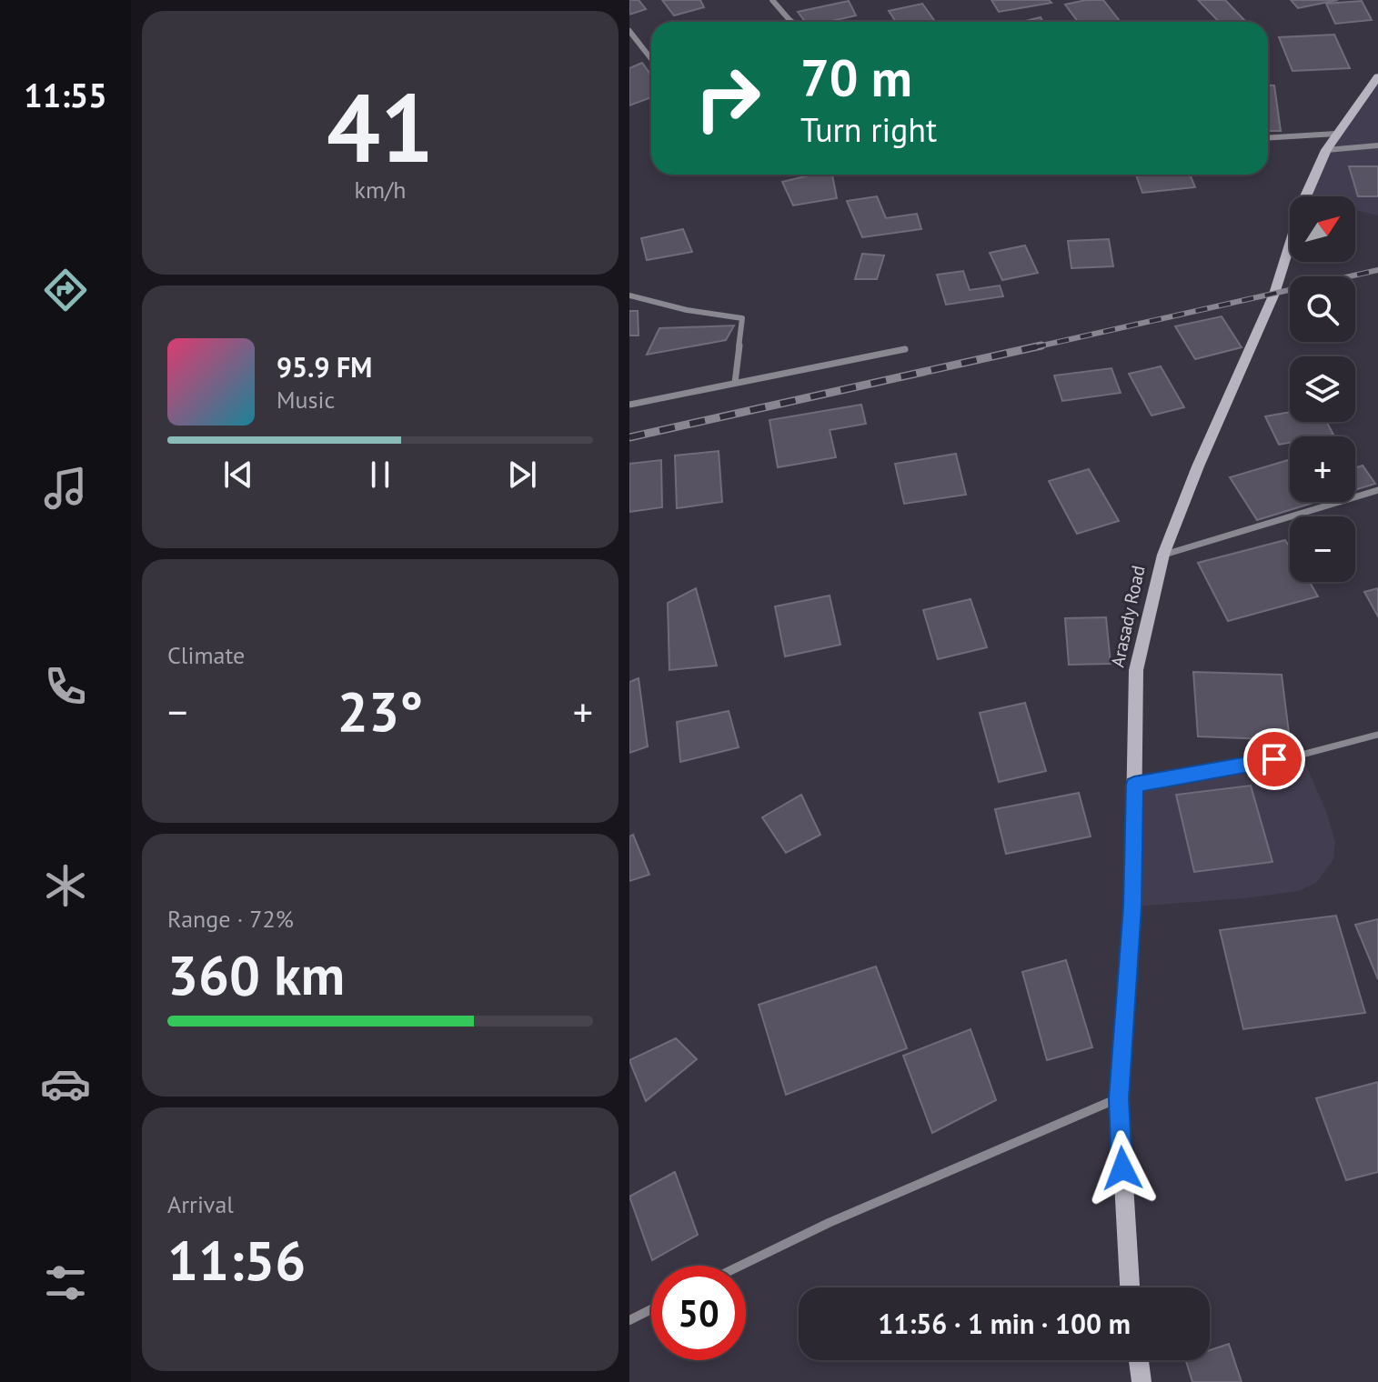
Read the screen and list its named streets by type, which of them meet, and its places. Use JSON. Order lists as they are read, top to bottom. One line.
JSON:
{"streets":{"main road":["Arasady Road"]},"north":"top right","page":{"tabs":"11:55","tile":[["41","km/h"],"Climate",["Range · 72%","360 km"],["Arrival","11:56"]],"turn":["70 m","Turn right"],"map_buttons":["+","−"],"song":["95.9 FM","Music"],"heat":["−","23°","+"],"limit":"50","trip":"11:56 · 1 min · 100 m"}}
